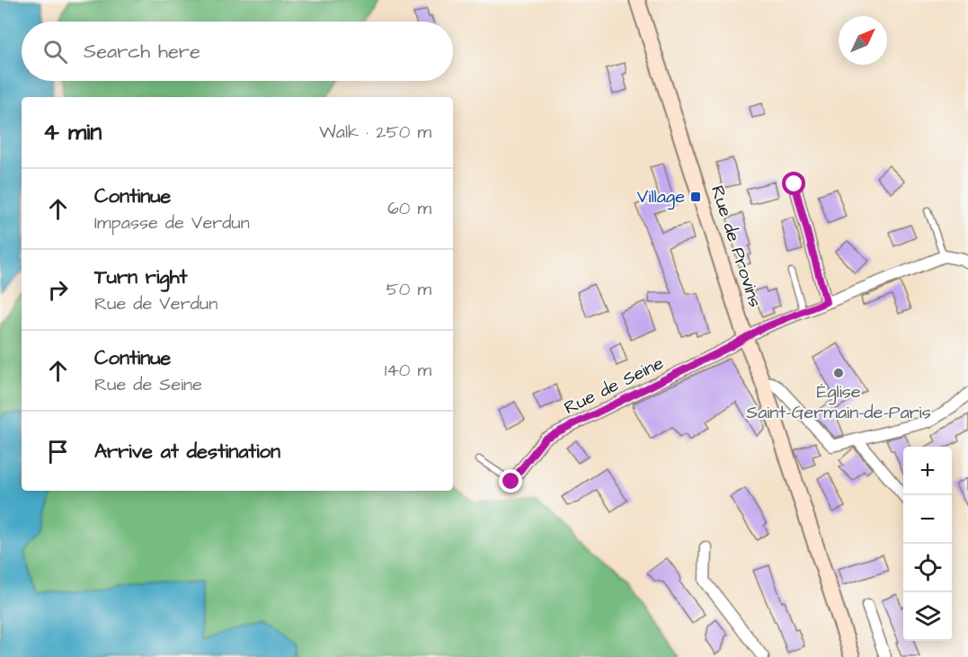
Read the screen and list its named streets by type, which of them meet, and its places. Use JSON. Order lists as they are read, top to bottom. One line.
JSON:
{"streets":{"main road":["Rue de Provins"],"street":["Rue de Seine"]},"crossings":[["Rue de Provins","Rue de Seine"]],"places":{"transit":["Village"],"other":["Église Saint-Germain-de-Paris"]},"north":"top right","page":{"search":"Search here","heading":["4 min","Walk · 250 m"],"list":[["Continue","Impasse de Verdun","60 m"],["Turn right","Rue de Verdun","50 m"],["Continue","Rue de Seine","140 m"],"Arrive at destination"],"map_buttons":["+","−"]}}
